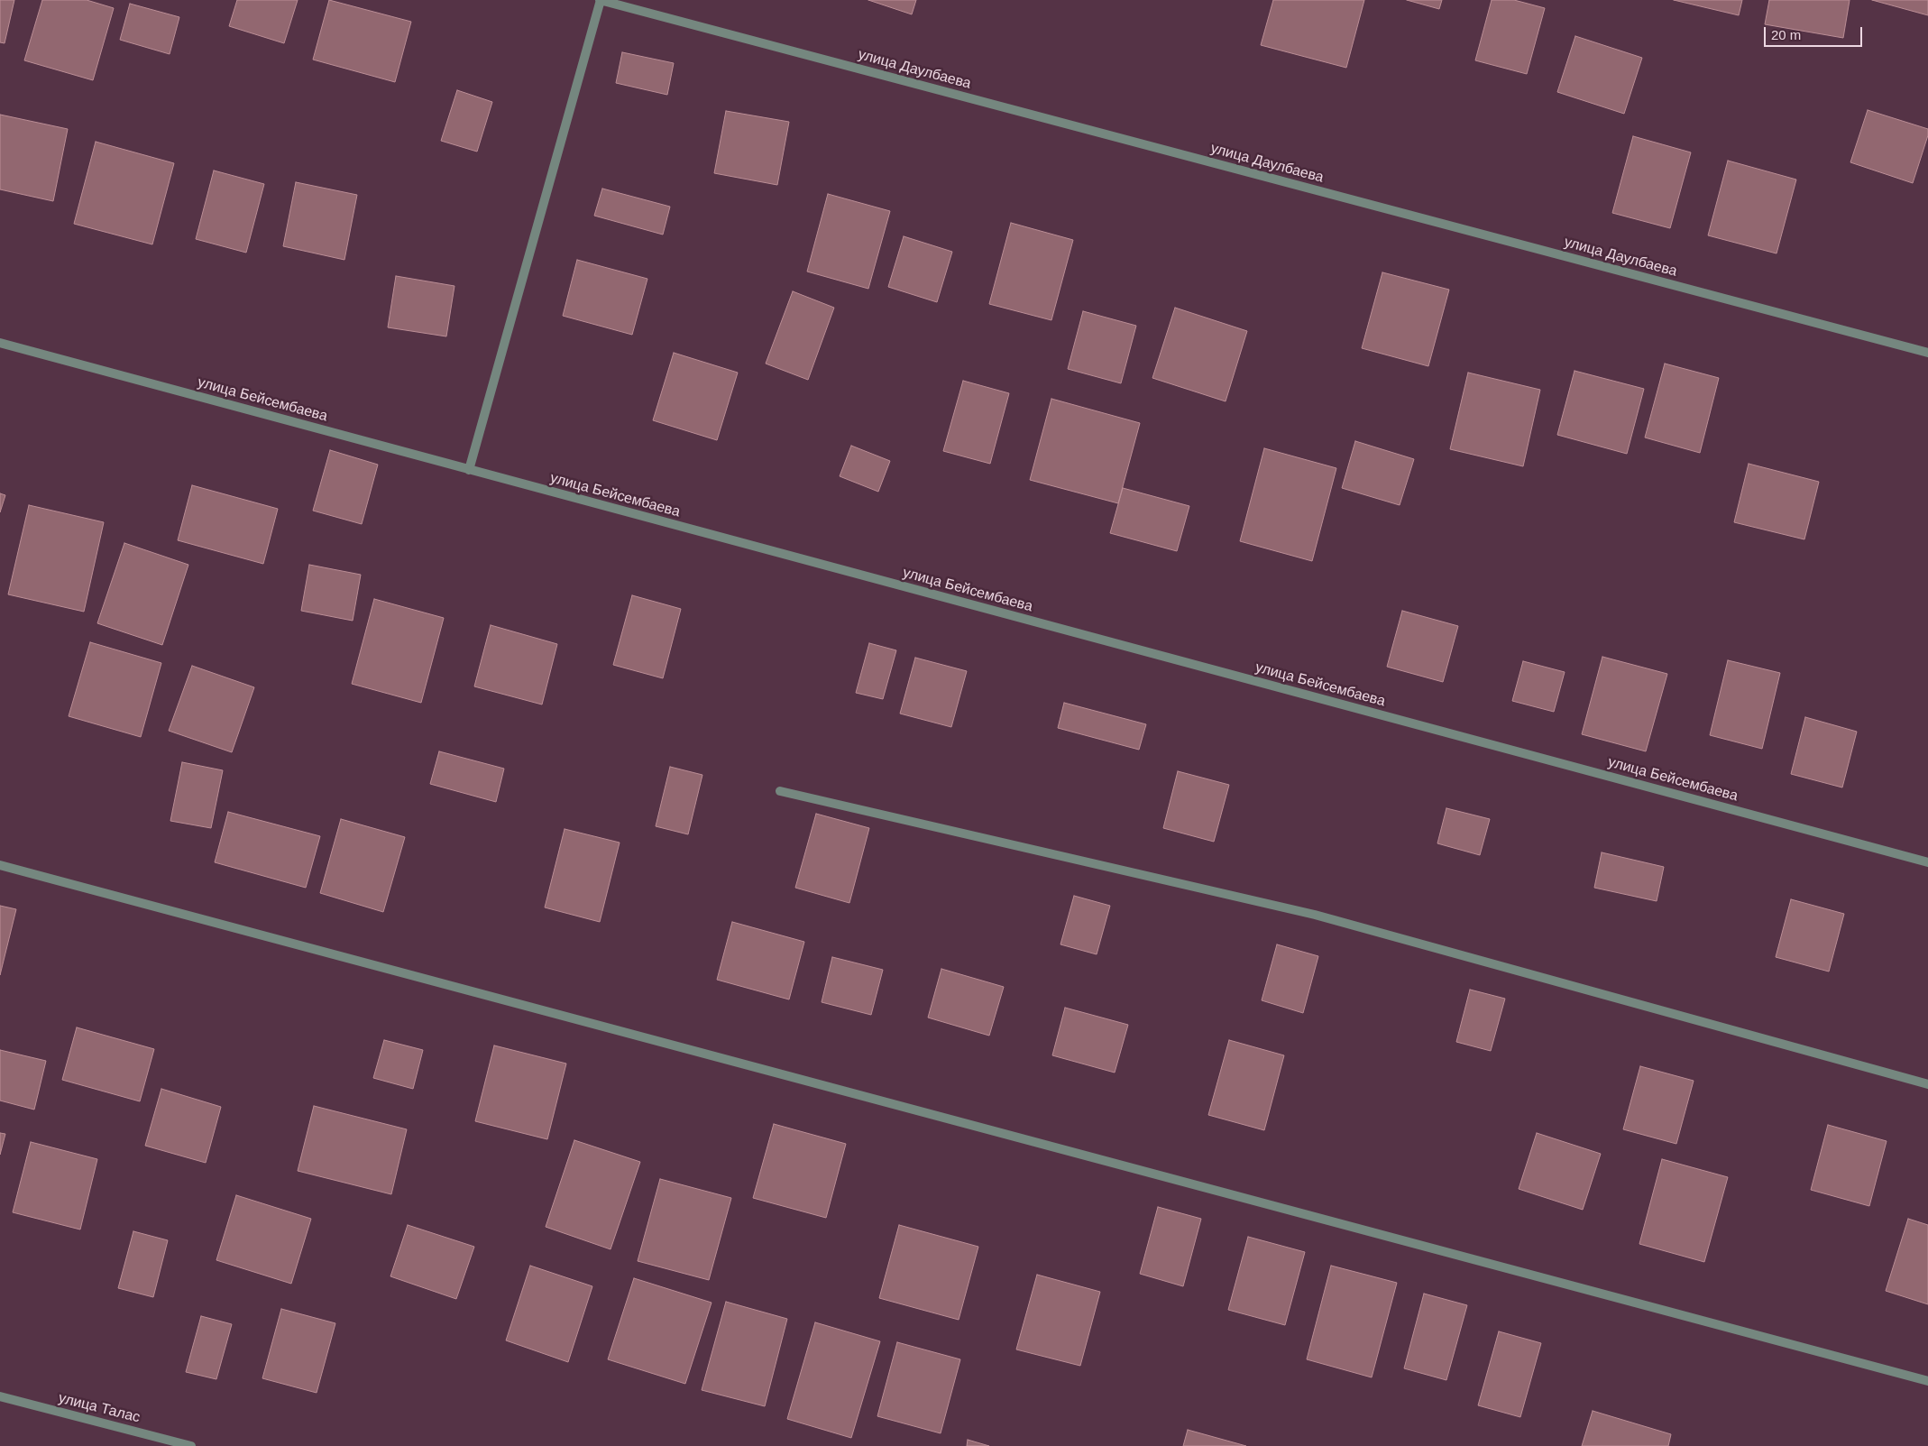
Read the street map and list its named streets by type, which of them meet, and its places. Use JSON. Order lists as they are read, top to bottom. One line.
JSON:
{"streets":{"street":["улица Даулбаева","улица Бейсембаева","улица Талас"]},"scale_bar":"20 m"}
